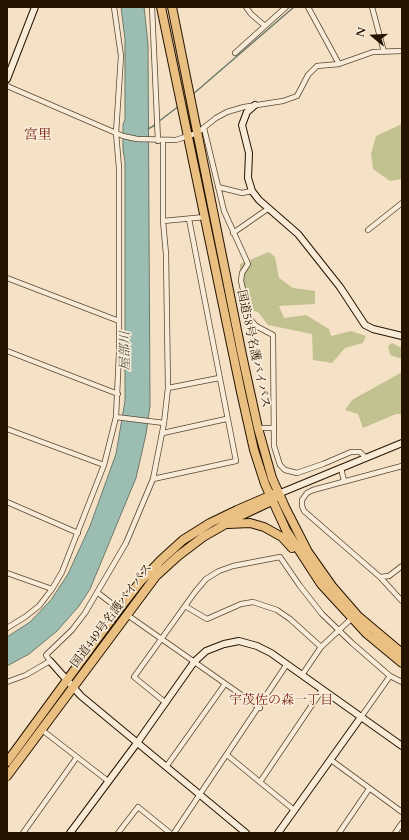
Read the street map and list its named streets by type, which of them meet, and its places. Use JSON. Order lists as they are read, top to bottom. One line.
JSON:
{"streets":{"highway":["国道58号名護バイパス","国道449号名護バイパス"]},"crossings":[["国道58号名護バイパス","国道449号名護バイパス"]],"districts":["宮里","宇茂佐の森一丁目"],"water":["屋部川"],"north":"left"}
